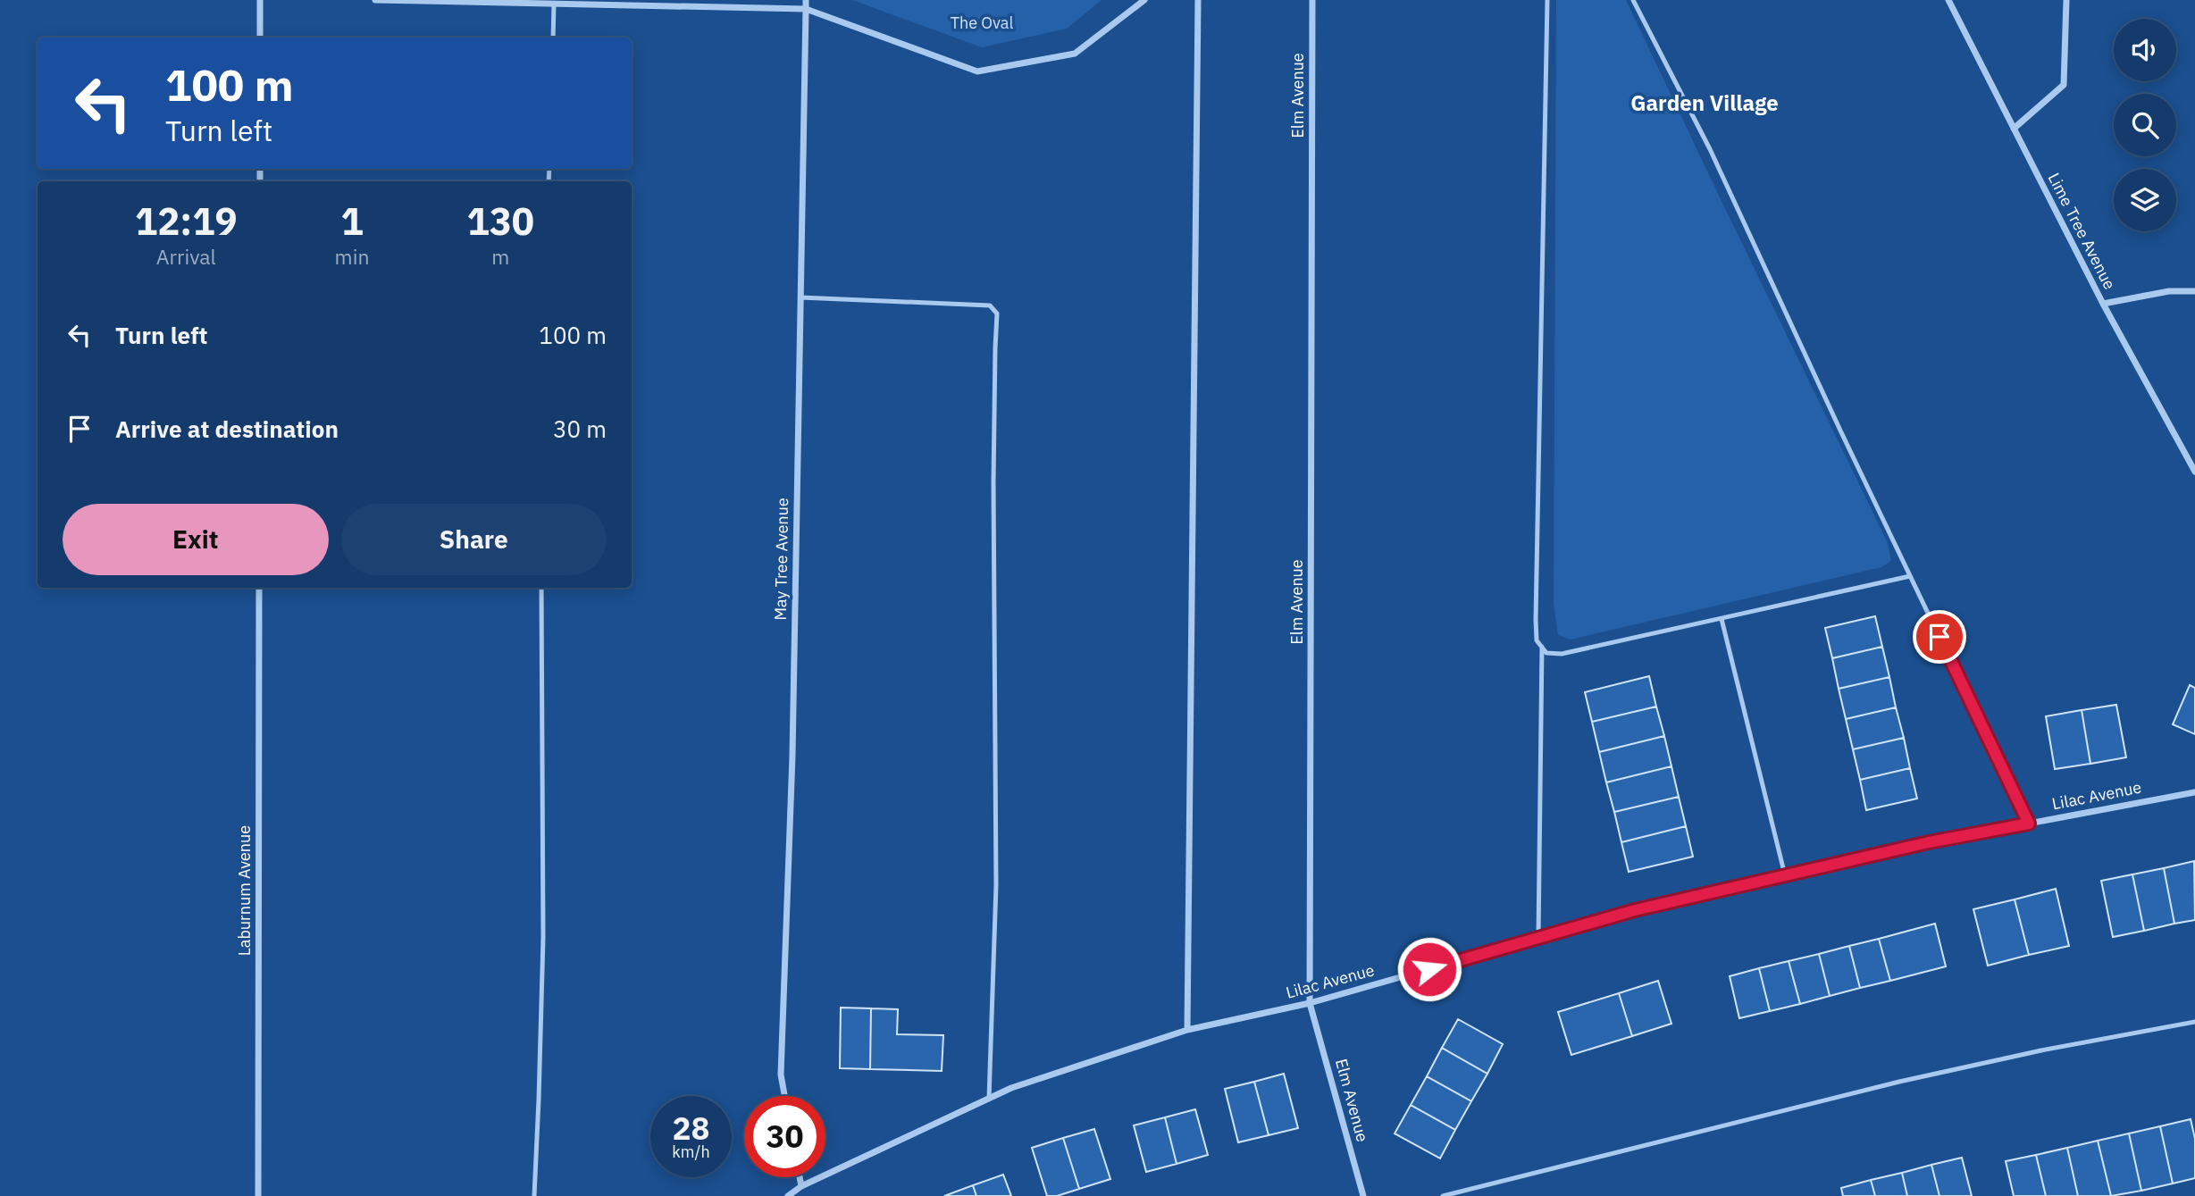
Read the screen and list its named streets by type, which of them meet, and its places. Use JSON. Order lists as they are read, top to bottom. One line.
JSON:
{"streets":{"street":["Elm Avenue","Lime Tree Avenue","May Tree Avenue","Lilac Avenue","Laburnum Avenue"]},"crossings":[["Elm Avenue","Lilac Avenue"]],"districts":["Garden Village"],"parks":["The Oval"],"page":{"turn":["100 m","Turn left"],"eta":["12:19","Arrival","1","min","130","m"],"list":[{"name":"Turn left","value":"100 m"},{"name":"Arrive at destination","value":"30 m"}],"buttons":["Exit","Share"],"speed":"28 km/h","limit":"30"}}
